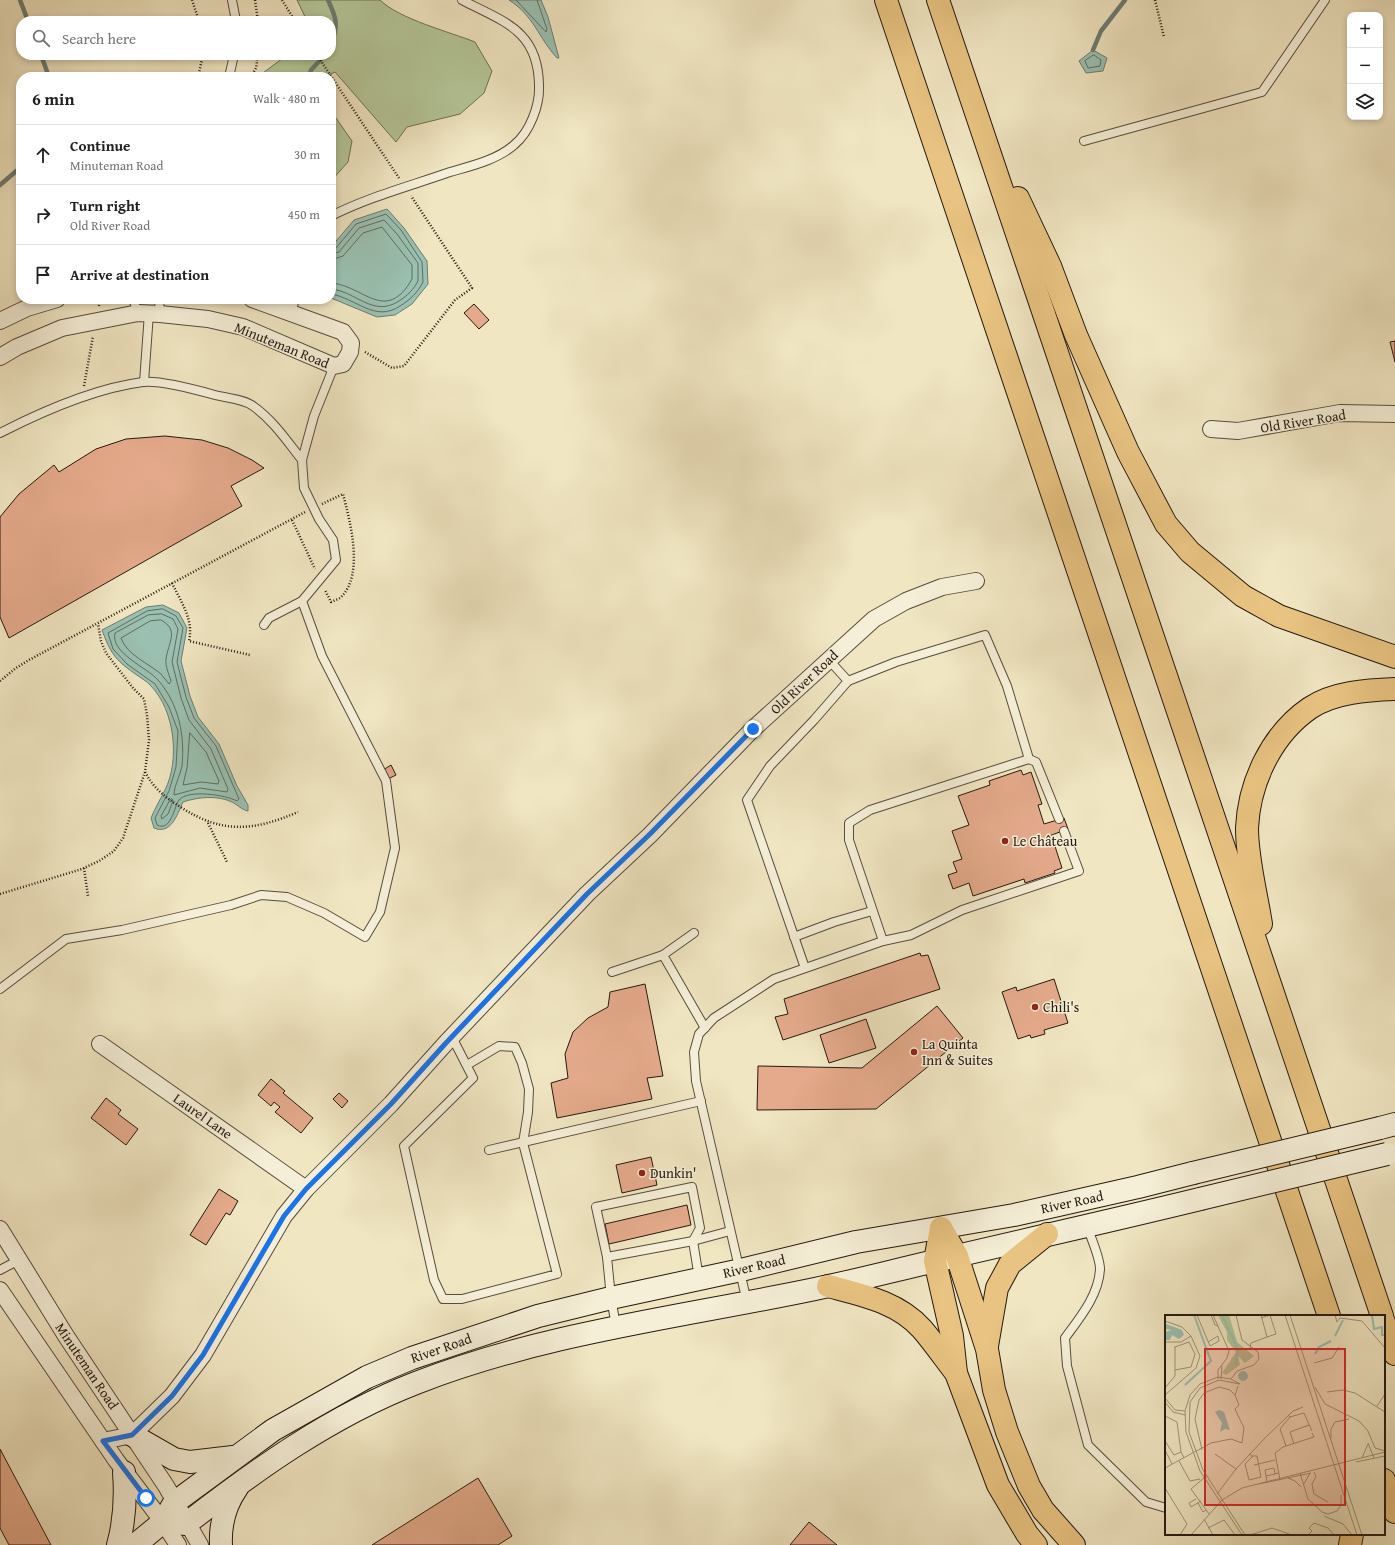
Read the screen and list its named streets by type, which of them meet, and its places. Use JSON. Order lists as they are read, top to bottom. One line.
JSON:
{"streets":{"main road":["River Road"],"street":["Minuteman Road","Old River Road","Laurel Lane"]},"crossings":[["Minuteman Road","Old River Road"],["Minuteman Road","River Road"],["Old River Road","Laurel Lane"]],"places":["Le Château","Chili's","La Quinta Inn & Suites","Dunkin'"],"page":{"map_buttons":["+","−"],"search":"Search here","heading":["6 min","Walk · 480 m"],"list":[["Continue","Minuteman Road","30 m"],["Turn right","Old River Road","450 m"],"Arrive at destination"]}}
